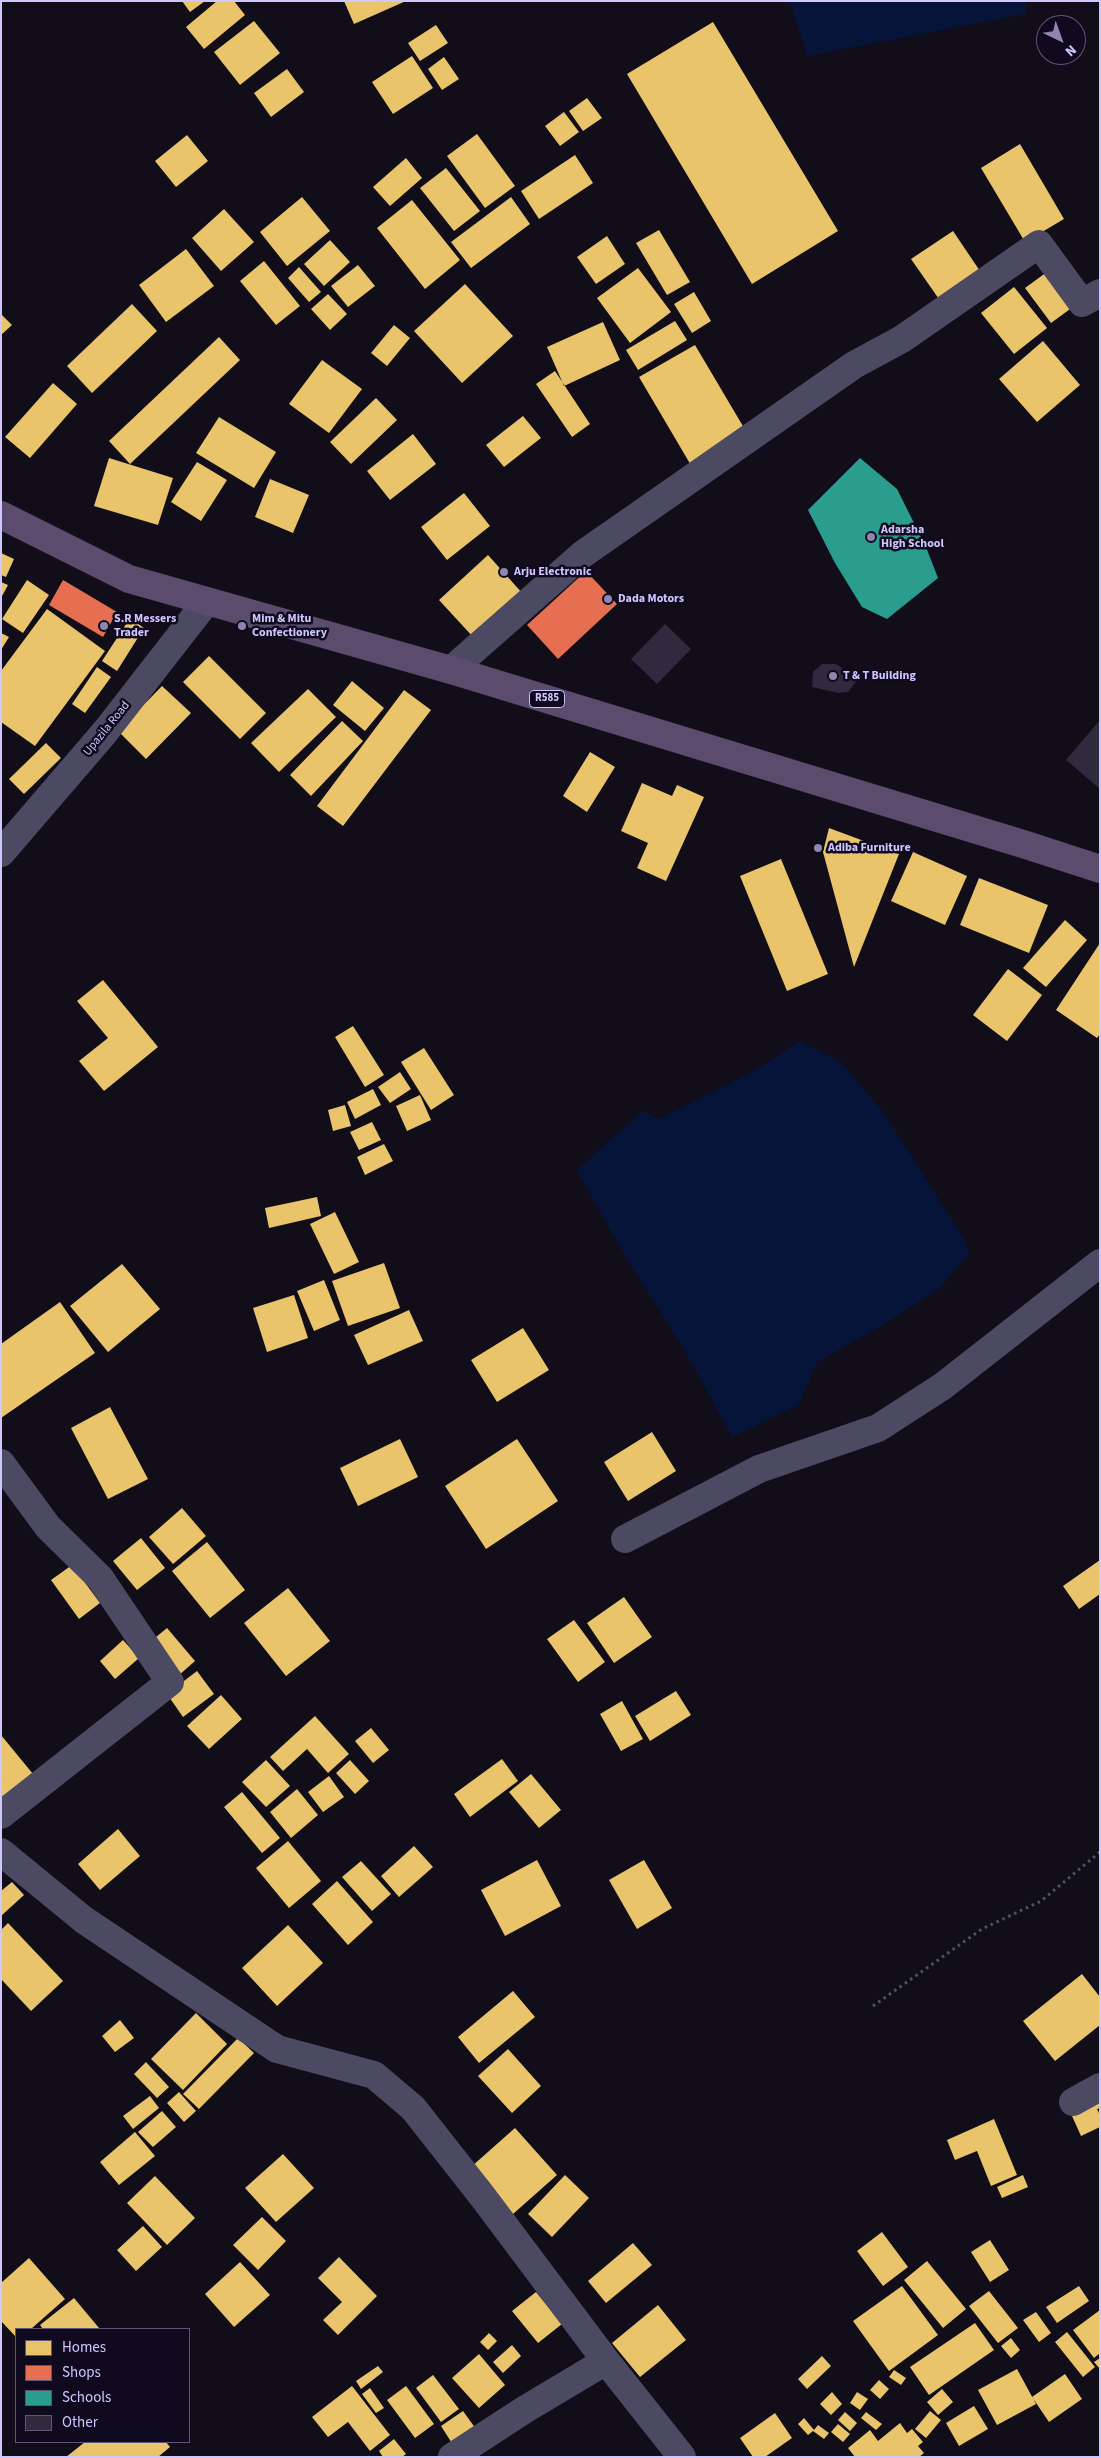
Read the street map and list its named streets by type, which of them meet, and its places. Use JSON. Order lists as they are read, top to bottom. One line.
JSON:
{"streets":{"main road":["R585"],"street":["Upazila Road"]},"crossings":[["R585","Upazila Road"]],"places":["Adarsha High School","Arju Electronic","Dada Motors","S.R Messers Trader","Mim & Mitu Confectionery","T & T Building","Adiba Furniture"],"legend":["Homes","Shops","Schools","Other"],"north":"bottom right"}
